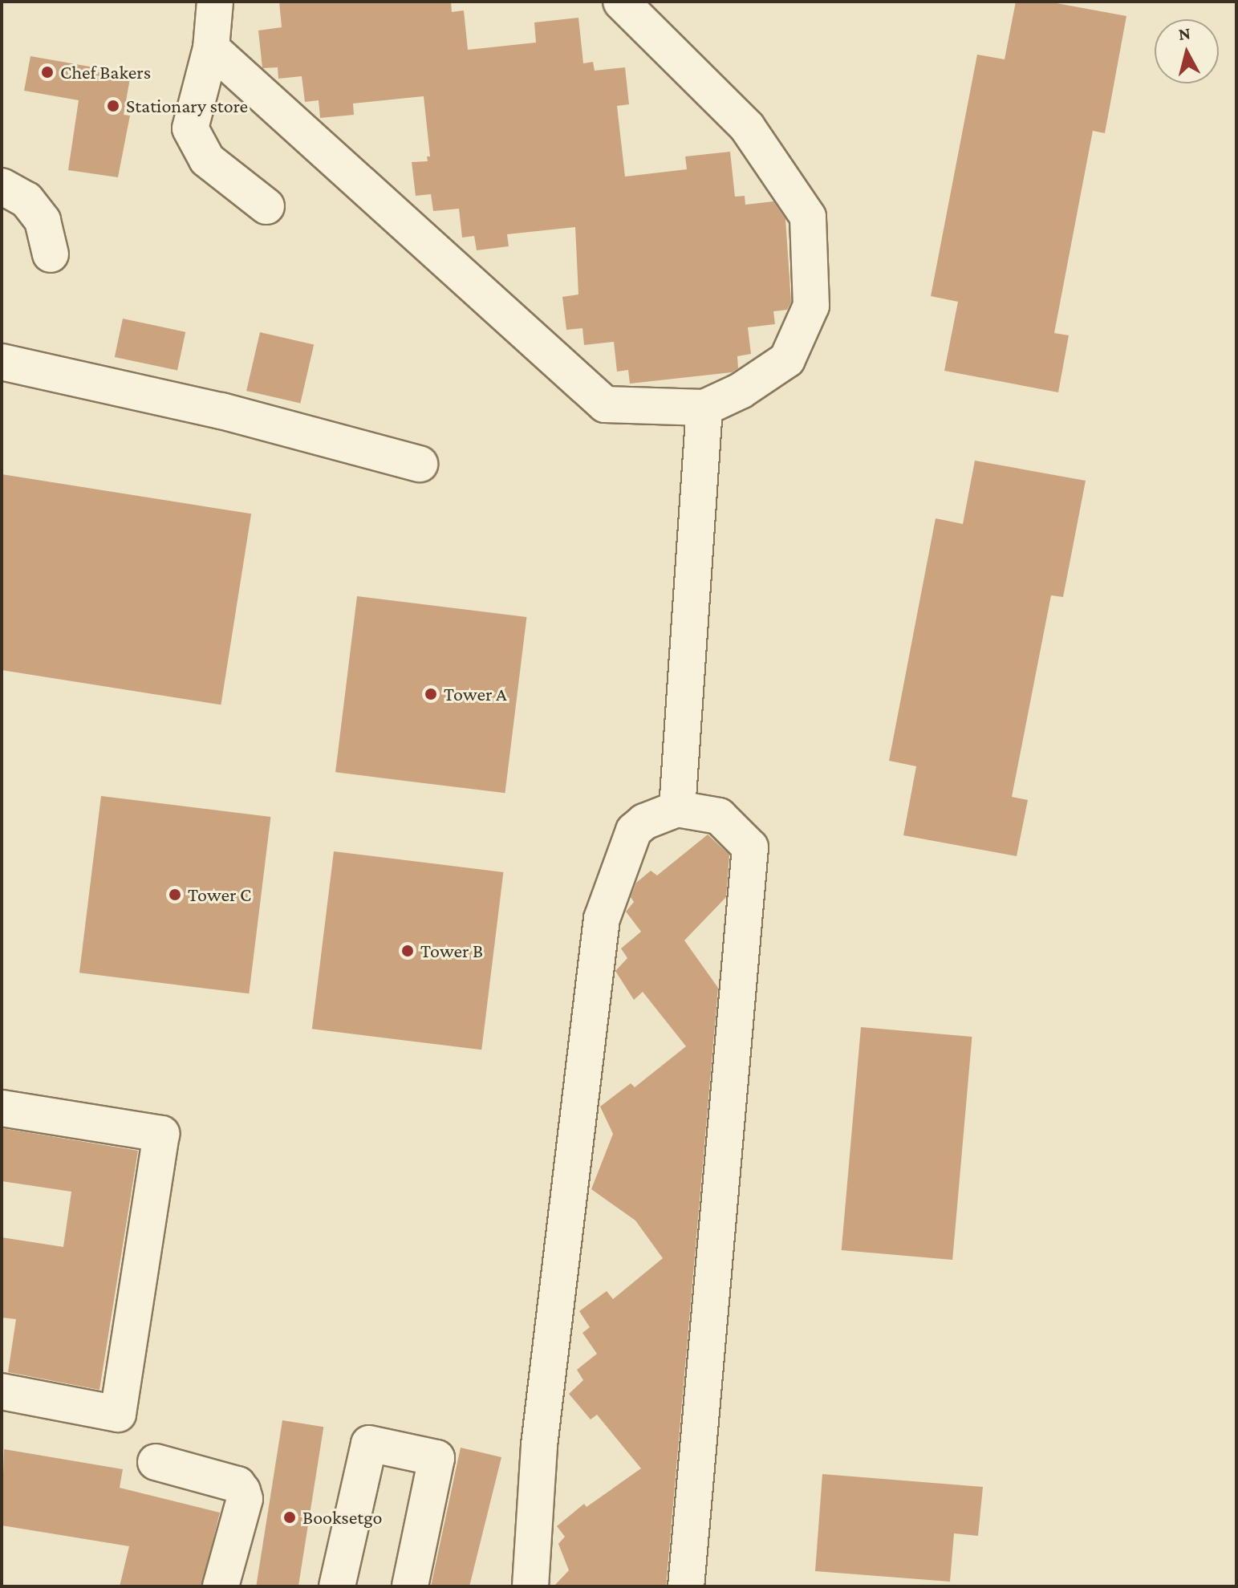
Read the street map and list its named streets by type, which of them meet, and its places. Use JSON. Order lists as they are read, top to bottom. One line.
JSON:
{"places":["Chef Bakers","Stationary store","Tower A","Tower C","Tower B","Booksetgo"],"north":"top"}
